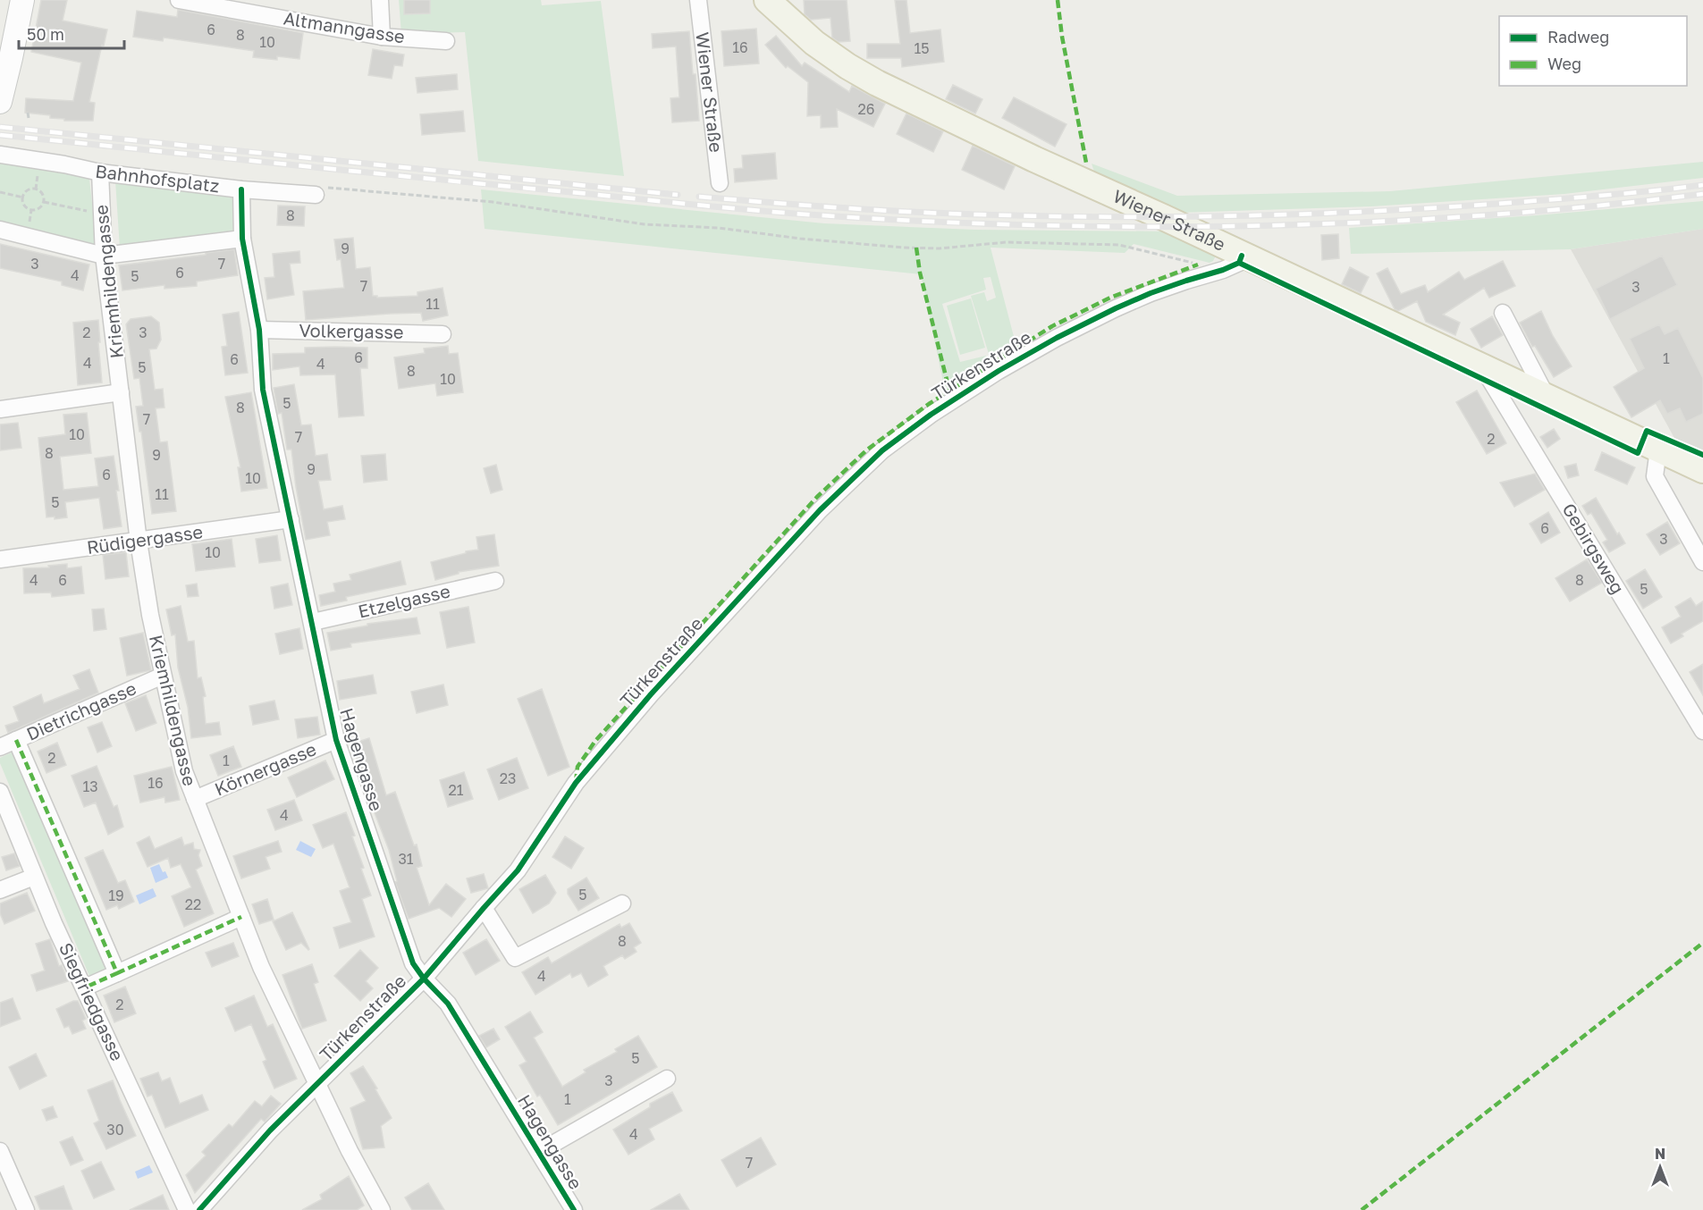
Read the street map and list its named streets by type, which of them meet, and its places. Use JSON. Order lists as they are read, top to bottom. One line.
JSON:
{"streets":{"main road":["Wiener Straße"],"street":["Altmanngasse","Bahnhofsplatz","Kriemhildengasse","Volkergasse","Türkenstraße","Rüdigergasse","Gebirgsweg","Etzelgasse","Dietrichgasse","Hagengasse","Körnergasse","Siegfriedgasse"]},"crossings":[["Wiener Straße","Türkenstraße"],["Wiener Straße","Gebirgsweg"],["Bahnhofsplatz","Kriemhildengasse"],["Bahnhofsplatz","Hagengasse"],["Kriemhildengasse","Türkenstraße"],["Kriemhildengasse","Rüdigergasse"],["Kriemhildengasse","Dietrichgasse"],["Kriemhildengasse","Körnergasse"],["Volkergasse","Hagengasse"],["Türkenstraße","Hagengasse"],["Rüdigergasse","Hagengasse"],["Etzelgasse","Hagengasse"],["Hagengasse","Körnergasse"]],"house_numbers":["6","8","10","16","15","26","8","9","3","7","6","4","5","7","3","11","2","3","6","1","6","4","4","5","8","10","5","8","7","10","7","2","8","9","9","6","10","11","5","6","3","10","4","6","8","5","2","1","23","16","13","21","4","31","5","19","22","8","4","2","5","3","1","30","4","7"],"legend":["Radweg","Weg"],"scale_bar":"50 m","north":"top"}
